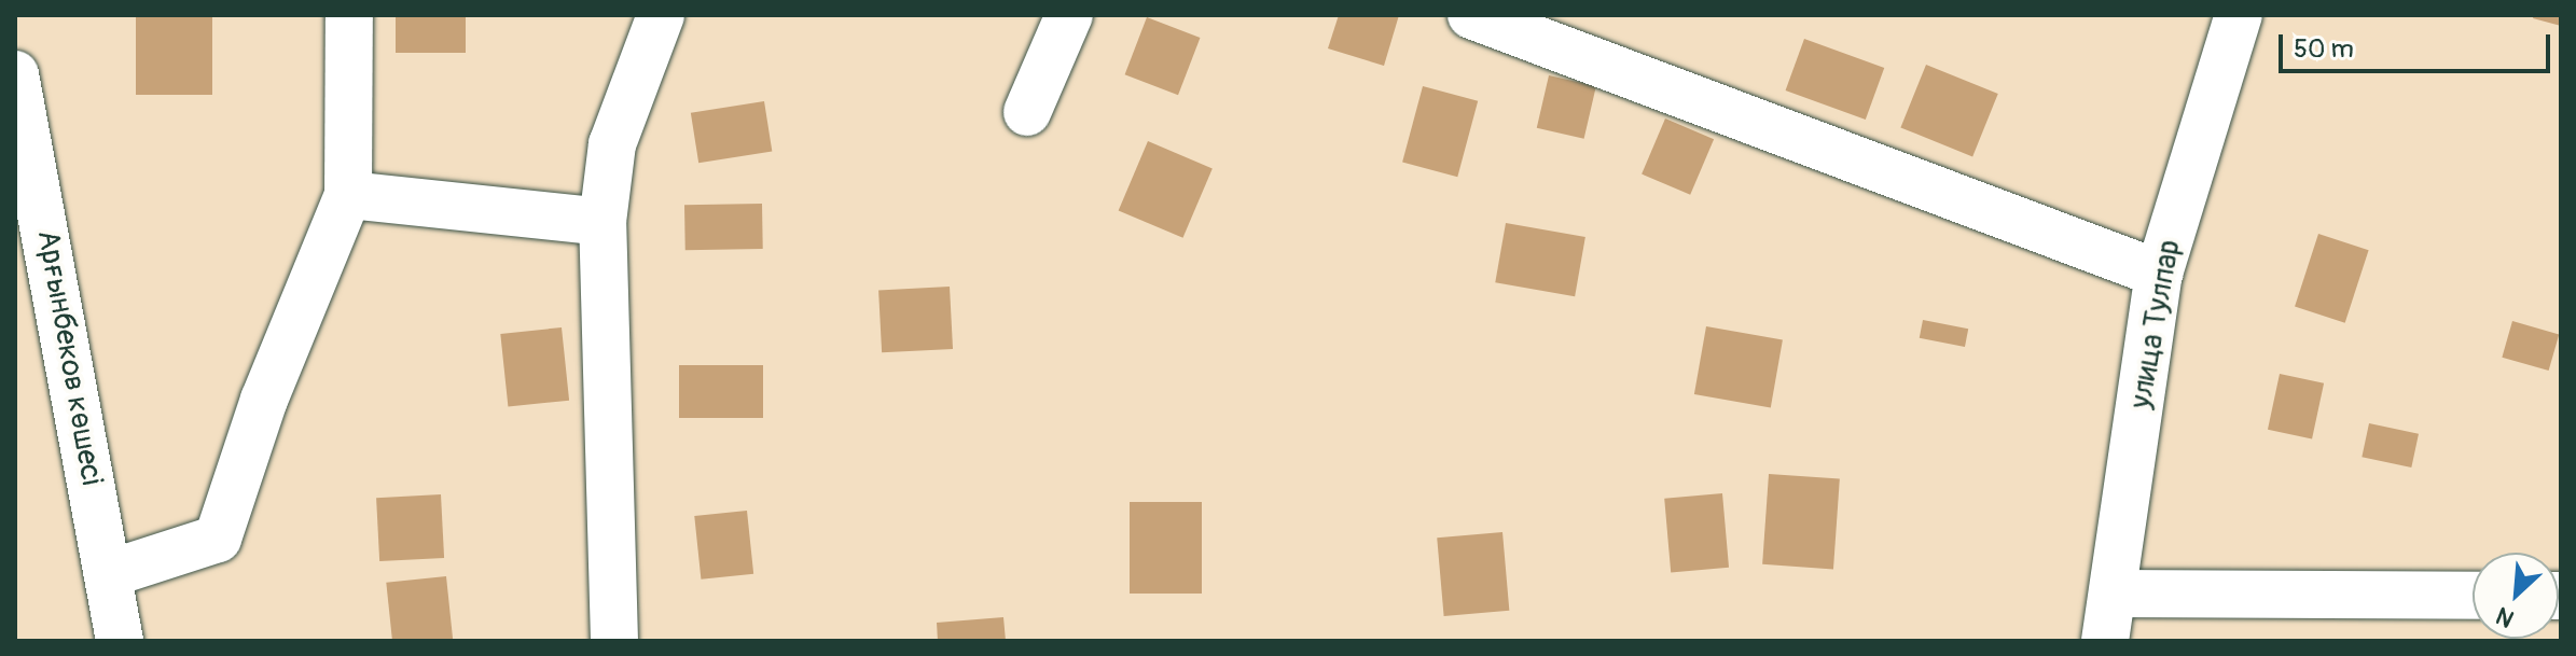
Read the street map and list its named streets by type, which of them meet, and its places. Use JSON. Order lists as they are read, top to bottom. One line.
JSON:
{"streets":{"street":["улица Тулпар","Арғынбеков көшесі"]},"scale_bar":"50 m","north":"bottom left"}
